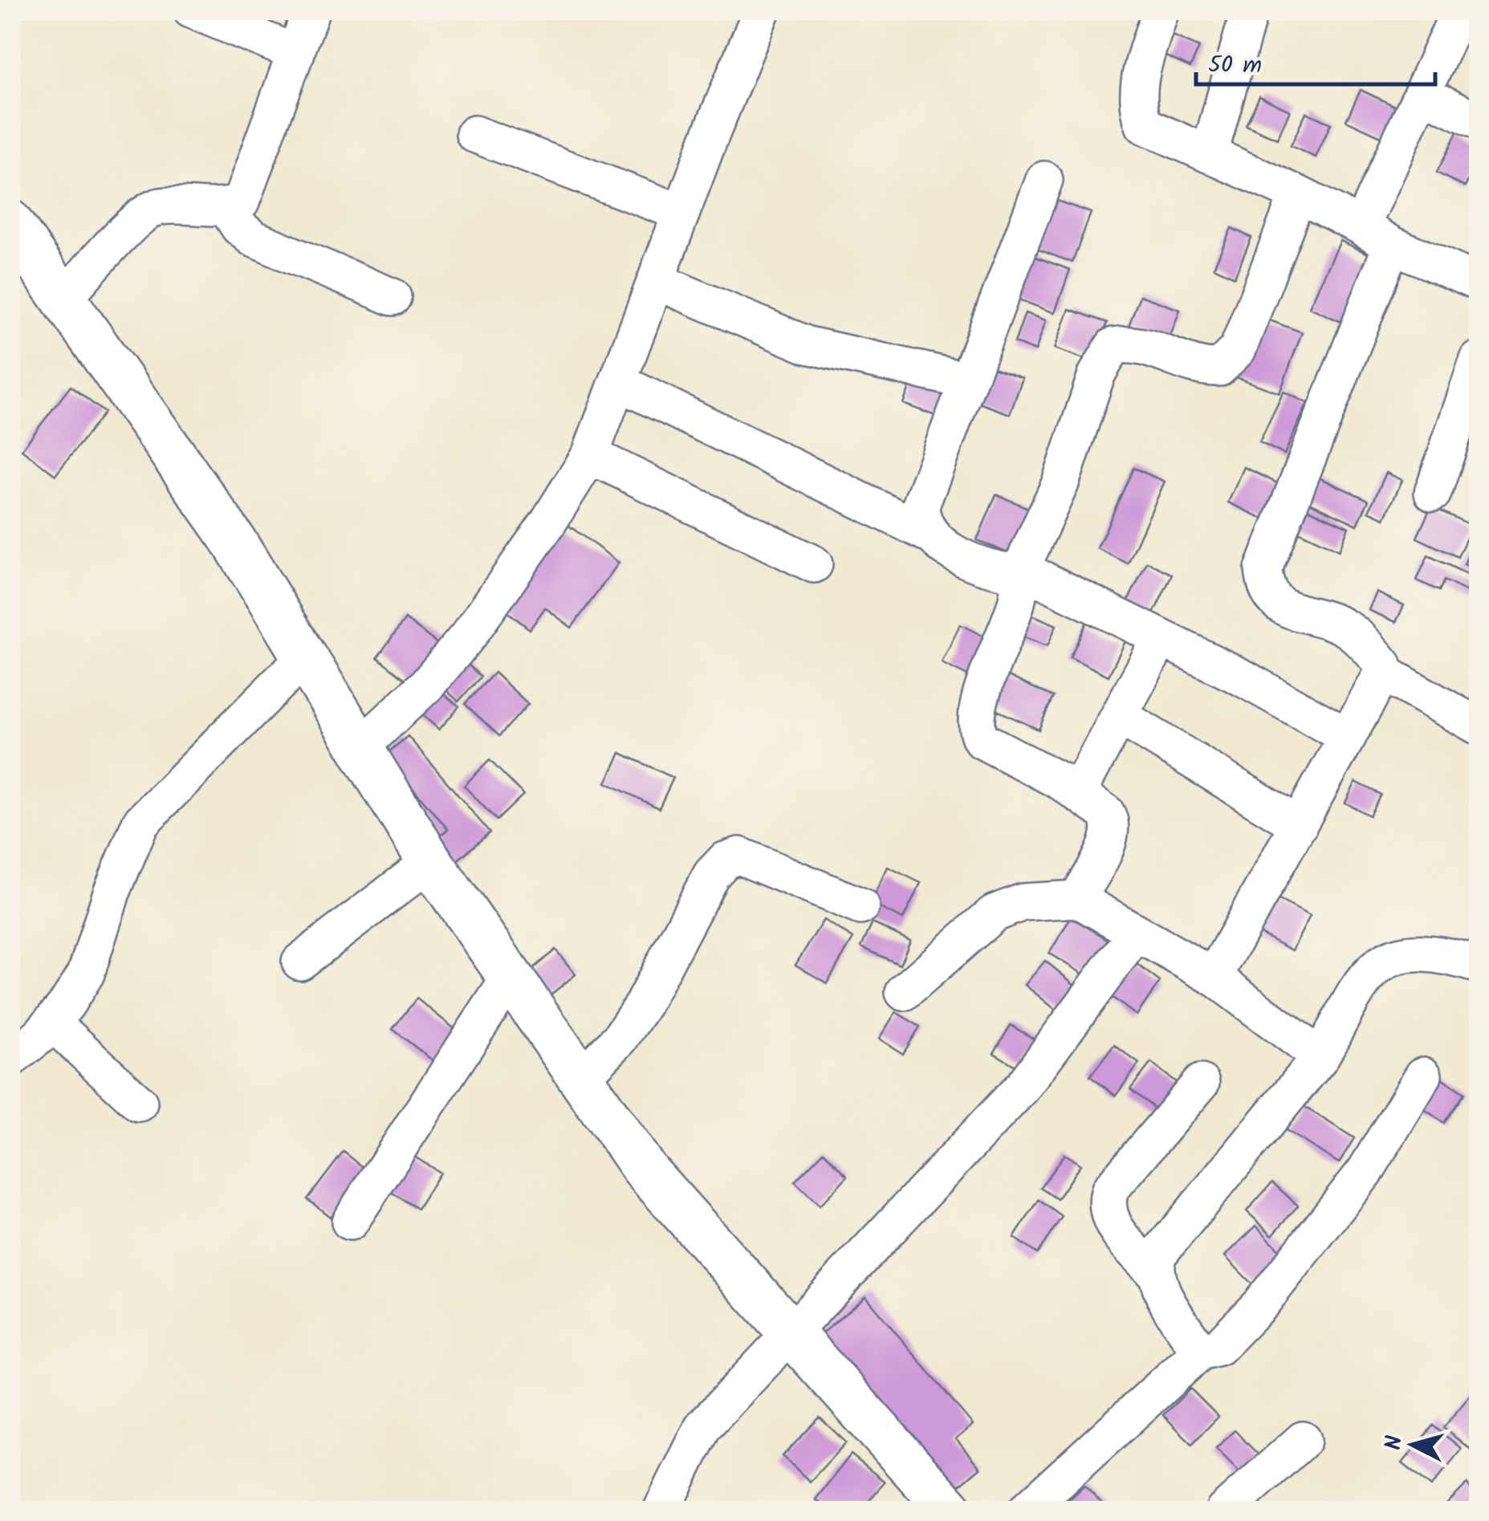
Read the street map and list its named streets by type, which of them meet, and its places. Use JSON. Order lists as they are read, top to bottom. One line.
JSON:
{"scale_bar":"50 m","north":"left"}
